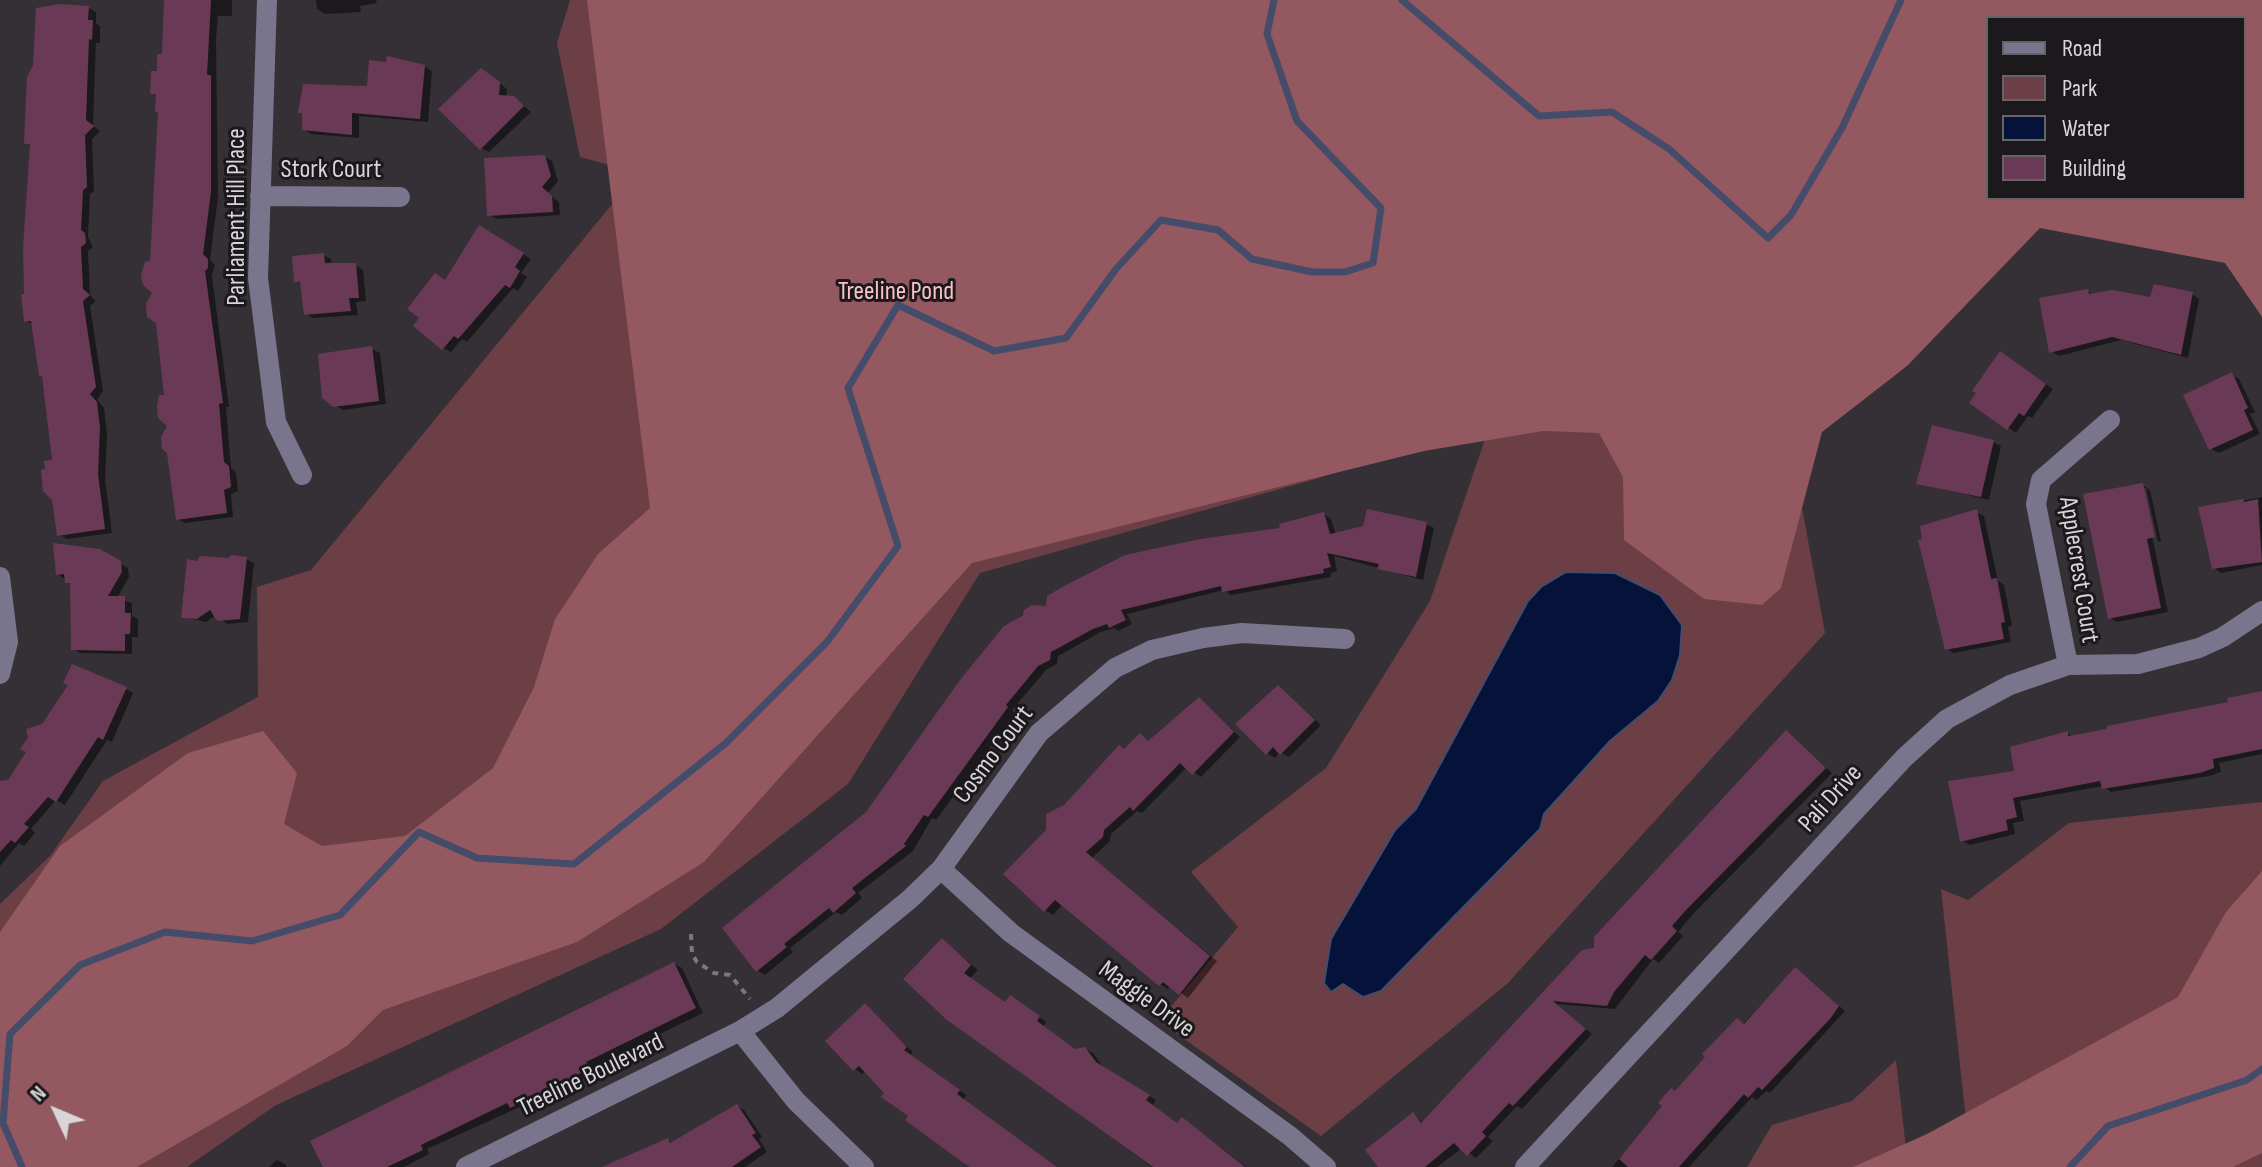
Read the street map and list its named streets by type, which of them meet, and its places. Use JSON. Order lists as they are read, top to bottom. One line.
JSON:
{"streets":{"street":["Stork Court","Parliament Hill Place","Applecrest Court","Cosmo Court","Pali Drive","Maggie Drive","Treeline Boulevard"]},"crossings":[["Stork Court","Parliament Hill Place"],["Applecrest Court","Pali Drive"],["Cosmo Court","Maggie Drive"],["Cosmo Court","Treeline Boulevard"]],"parks":["Treeline Pond"],"legend":["Road","Park","Water","Building"],"north":"top left"}
